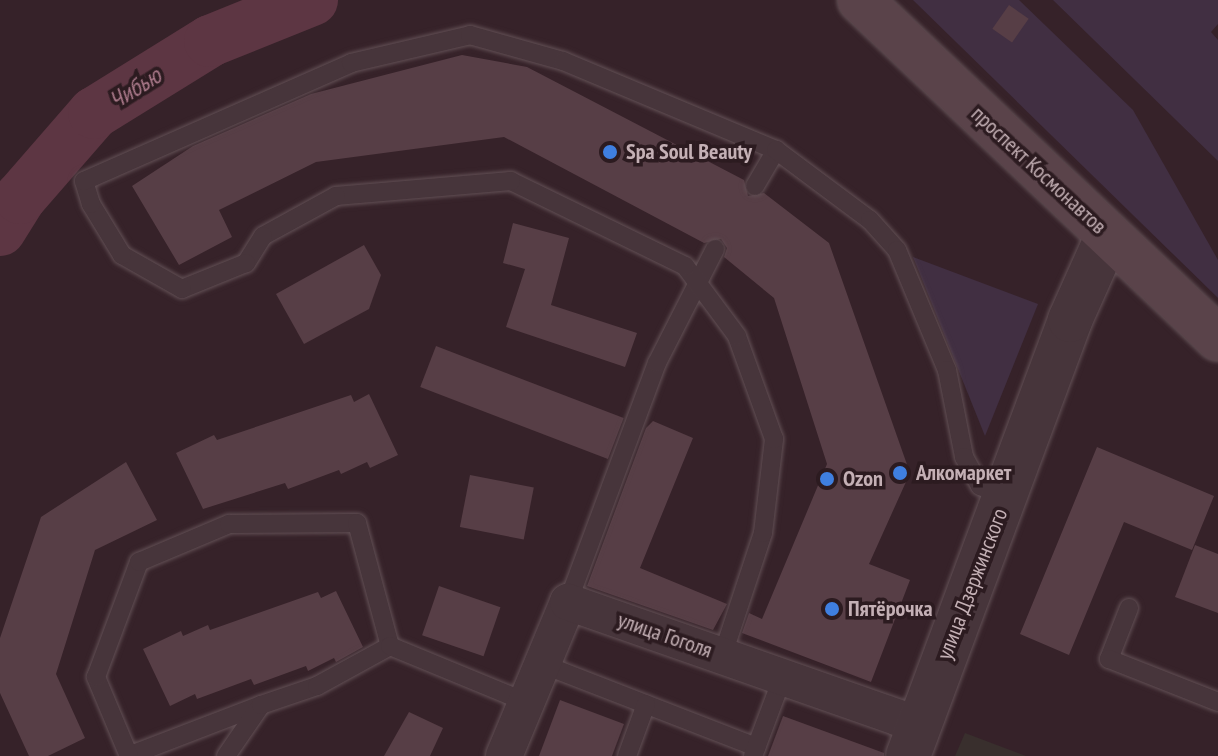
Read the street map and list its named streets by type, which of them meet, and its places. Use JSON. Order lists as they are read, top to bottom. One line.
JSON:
{"streets":{"main road":["проспект Космонавтов"],"street":["улица Дзержинского","улица Гоголя"]},"crossings":[["проспект Космонавтов","улица Дзержинского"],["улица Дзержинского","улица Гоголя"]],"water":["Чибью"],"places":["Spa Soul Beauty","Алкомаркет","Ozon","Пятёрочка"]}
